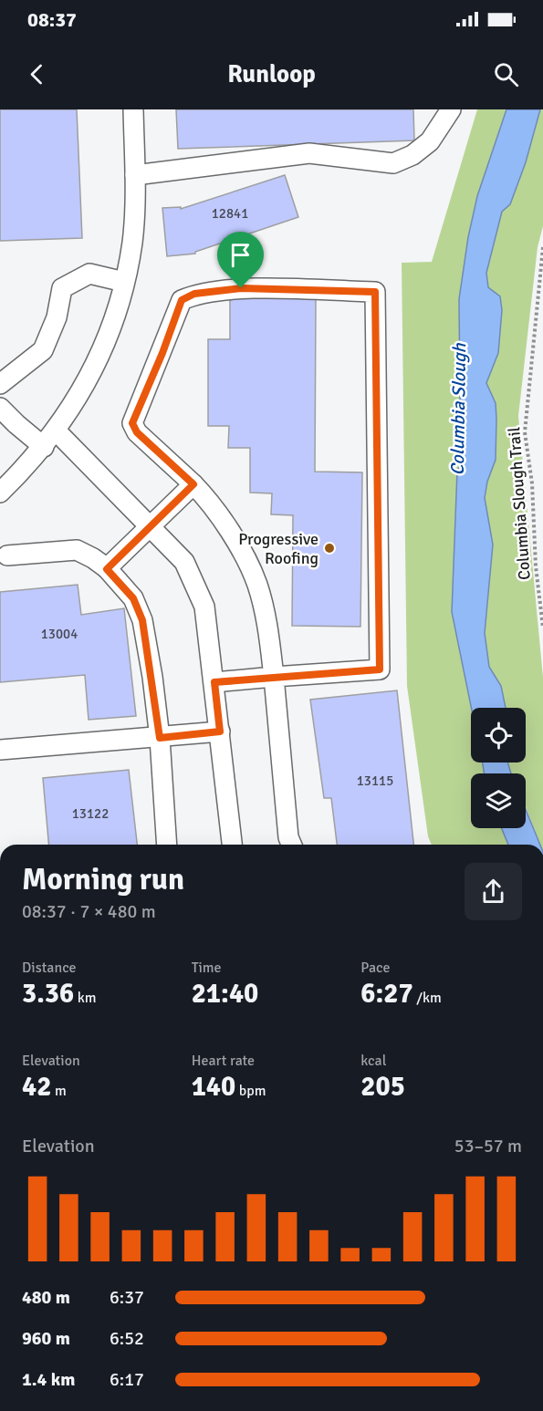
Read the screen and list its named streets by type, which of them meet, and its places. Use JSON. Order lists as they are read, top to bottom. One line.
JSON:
{"streets":{"path":["Columbia Slough Trail"]},"water":["Columbia Slough"],"places":["Progressive Roofing"],"house_numbers":["12841","13004","13115","13122"],"page":{"status":"08:37","header":"Runloop","heading":["Morning run","08:37 · 7 × 480 m"],"stats":[["Distance","3.36 km"],["Time","21:40"],["Pace","6:27 /km"],["Elevation","42 m"],["Heart rate","140 bpm"],["kcal","205"]],"chart":["Elevation","53–57 m"],"list":[{"name":"480 m","note":"6:37"},{"name":"960 m","note":"6:52"},{"name":"1.4 km","note":"6:17"}]}}
